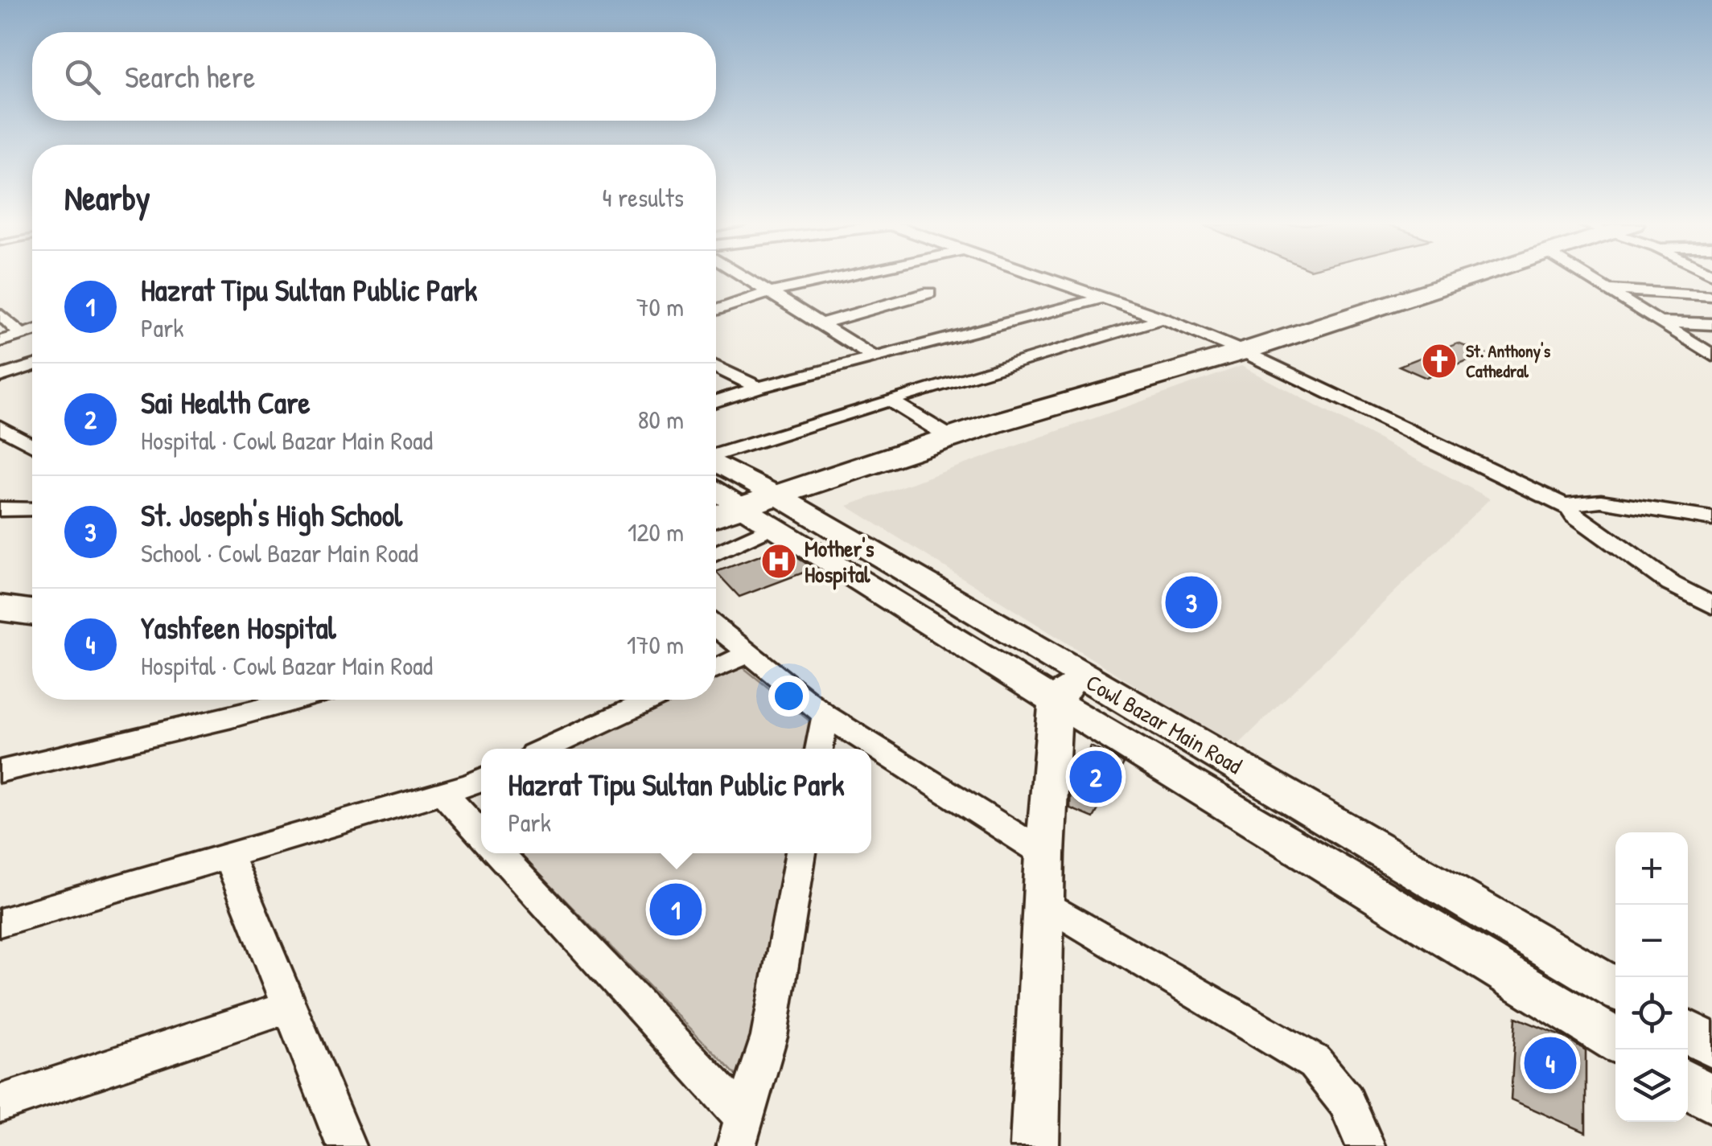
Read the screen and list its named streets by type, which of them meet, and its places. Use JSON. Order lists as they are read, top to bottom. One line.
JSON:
{"streets":{"street":["Cowl Bazar Main Road"]},"places":{"church":["St. Anthony's Cathedral"],"hospital":["Mother's Hospital"]},"page":{"search":"Search here","heading":["Nearby","4 results"],"list":[{"mark":"1","name":"Hazrat Tipu Sultan Public Park","note":"Park","value":"70 m"},{"mark":"2","name":"Sai Health Care","note":"Hospital · Cowl Bazar Main Road","value":"80 m"},{"mark":"3","name":"St. Joseph's High School","note":"School · Cowl Bazar Main Road","value":"120 m"},{"mark":"4","name":"Yashfeen Hospital","note":"Hospital · Cowl Bazar Main Road","value":"170 m"}],"pins":["3","2","1","4"],"popup":["Hazrat Tipu Sultan Public Park","Park"],"map_buttons":["+","−"]}}
